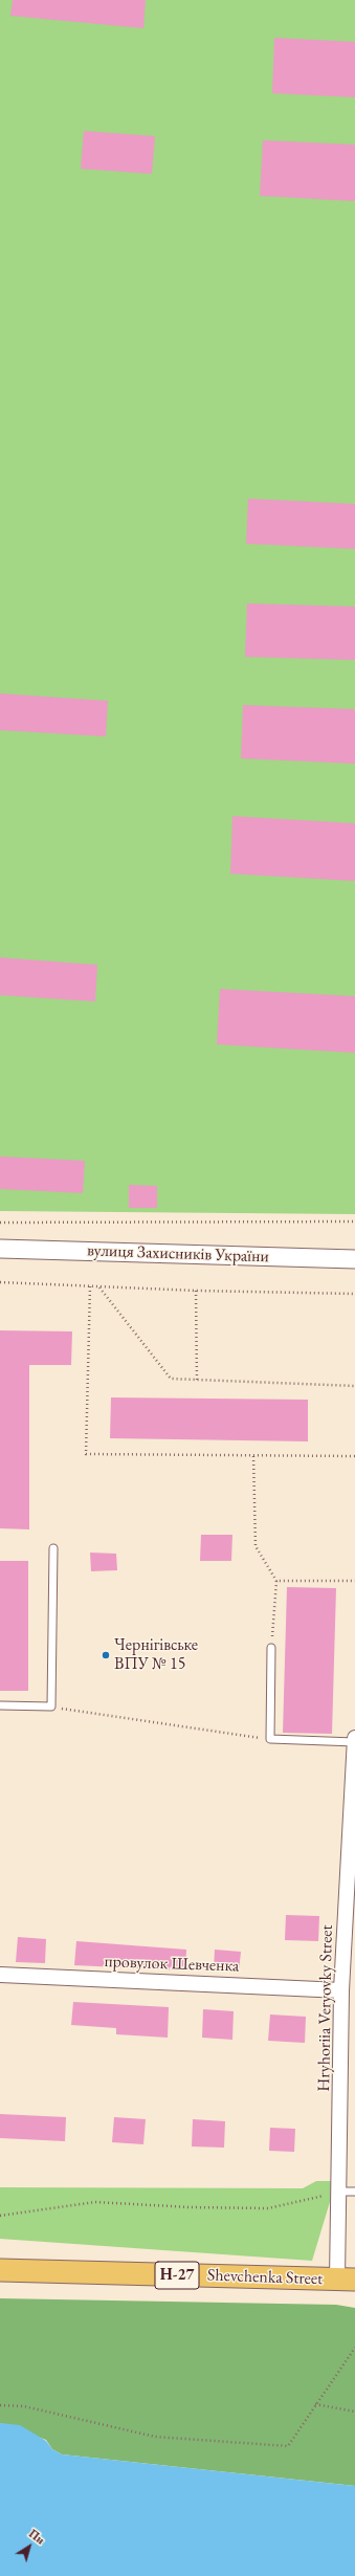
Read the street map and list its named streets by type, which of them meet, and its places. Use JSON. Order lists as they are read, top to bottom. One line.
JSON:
{"streets":{"main road":["Н-27","Shevchenka Street"],"street":["вулиця Захисників України","провулок Шевченка","Hryhoriia Veryovky Street"]},"crossings":[["провулок Шевченка","Hryhoriia Veryovky Street"],["Hryhoriia Veryovky Street","Shevchenka Street"]],"places":["Чернігівське ВПУ № 15"],"north":"top right"}
